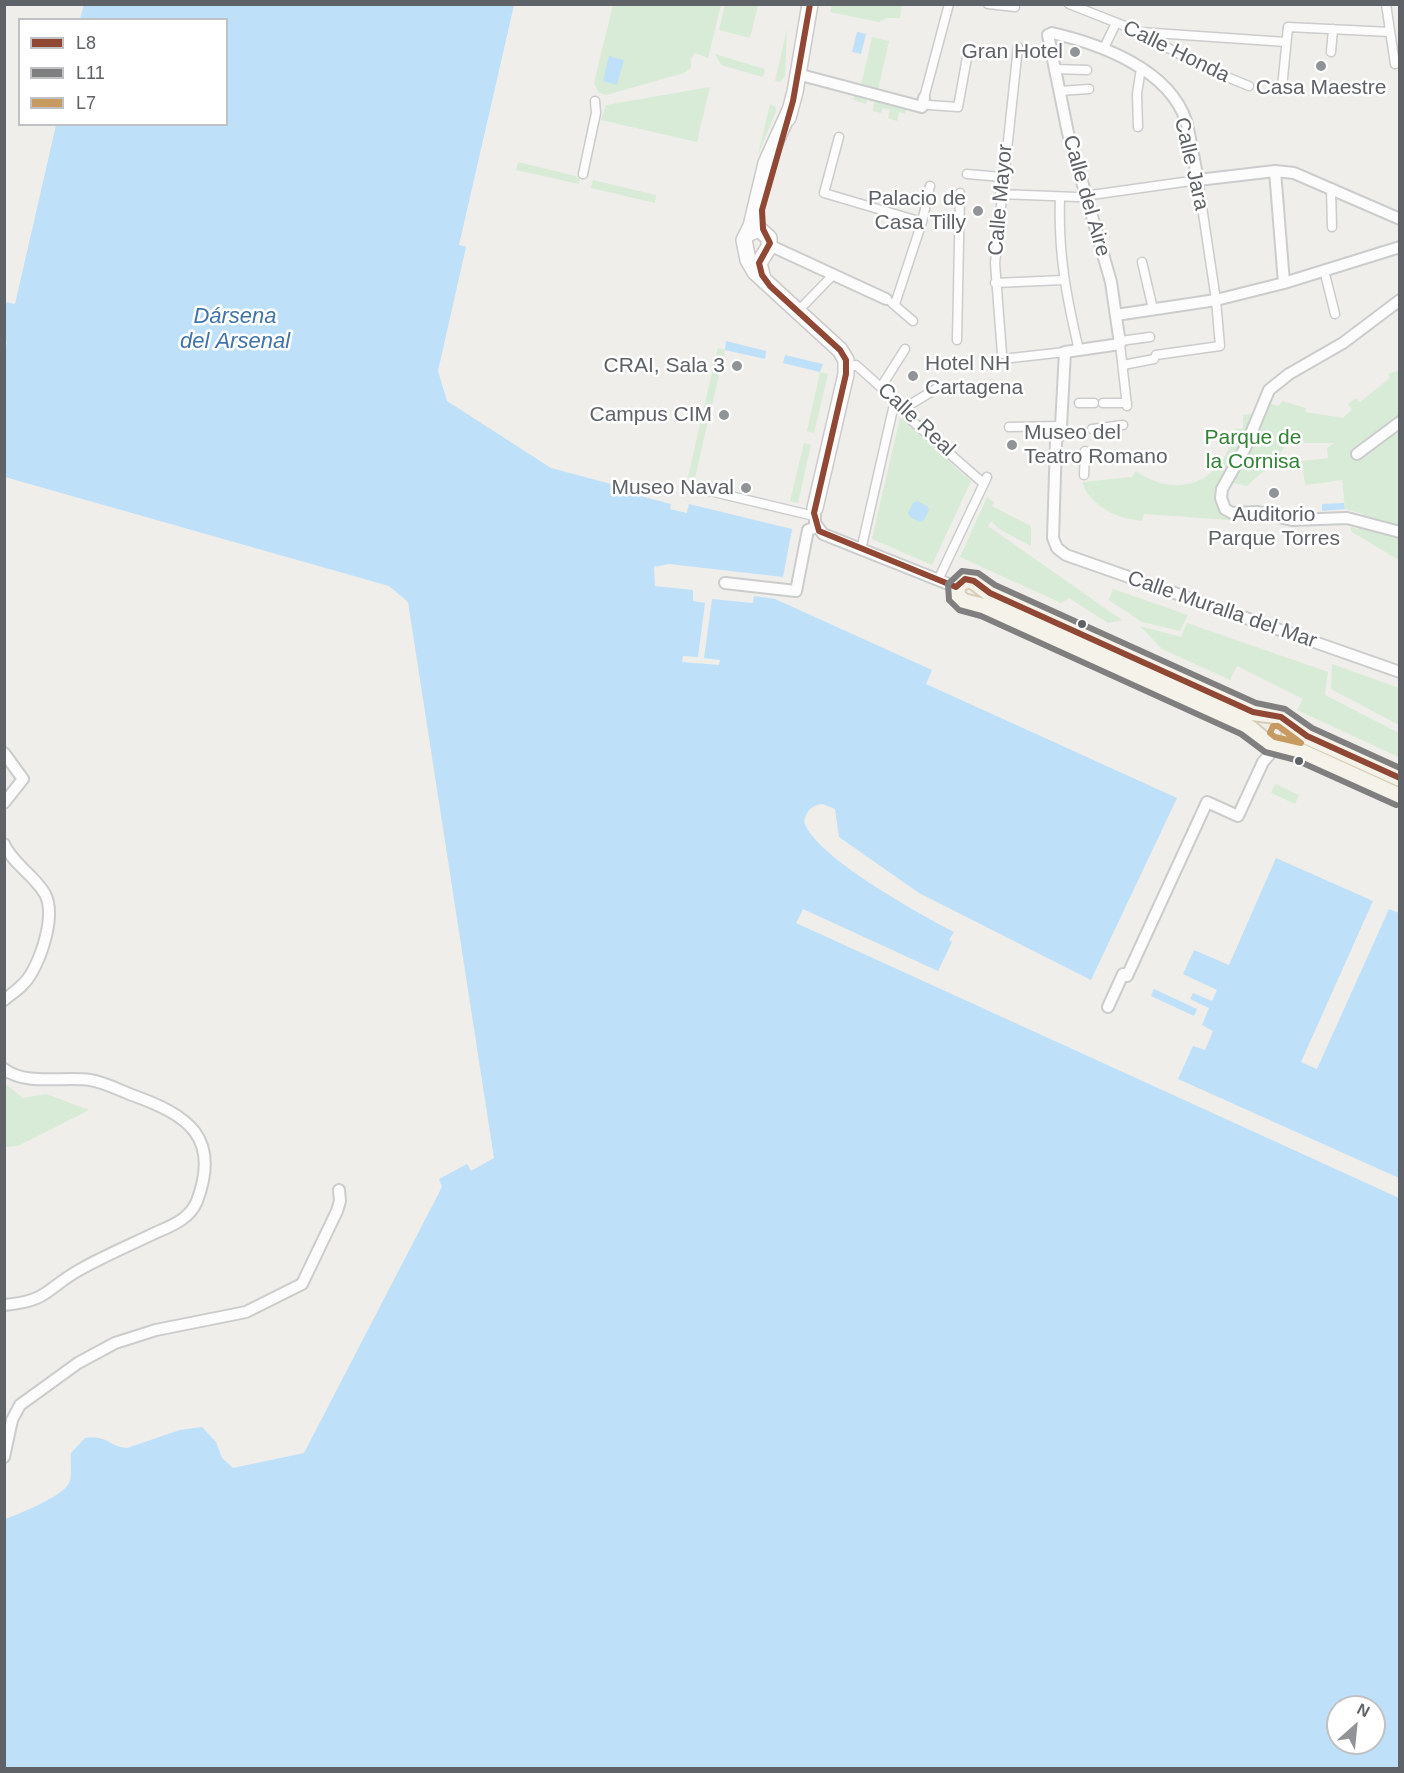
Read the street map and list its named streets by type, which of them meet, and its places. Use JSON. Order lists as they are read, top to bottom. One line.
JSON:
{"streets":{"street":["Calle Honda","Calle Jara","Calle del Aire","Calle Mayor","Calle Real","Calle Muralla del Mar"]},"crossings":[["Calle Jara","Calle del Aire"]],"water":["Dársena del Arsenal"],"parks":["Parque de la Cornisa"],"places":["Gran Hotel","Casa Maestre","Palacio de Casa Tilly","CRAI, Sala 3","Hotel NH Cartagena","Campus CIM","Museo del Teatro Romano","Museo Naval","Auditorio Parque Torres"],"lines":["transit line L8","transit line L11","transit line L7"],"legend":["L8","L11","L7"],"north":"top right"}
